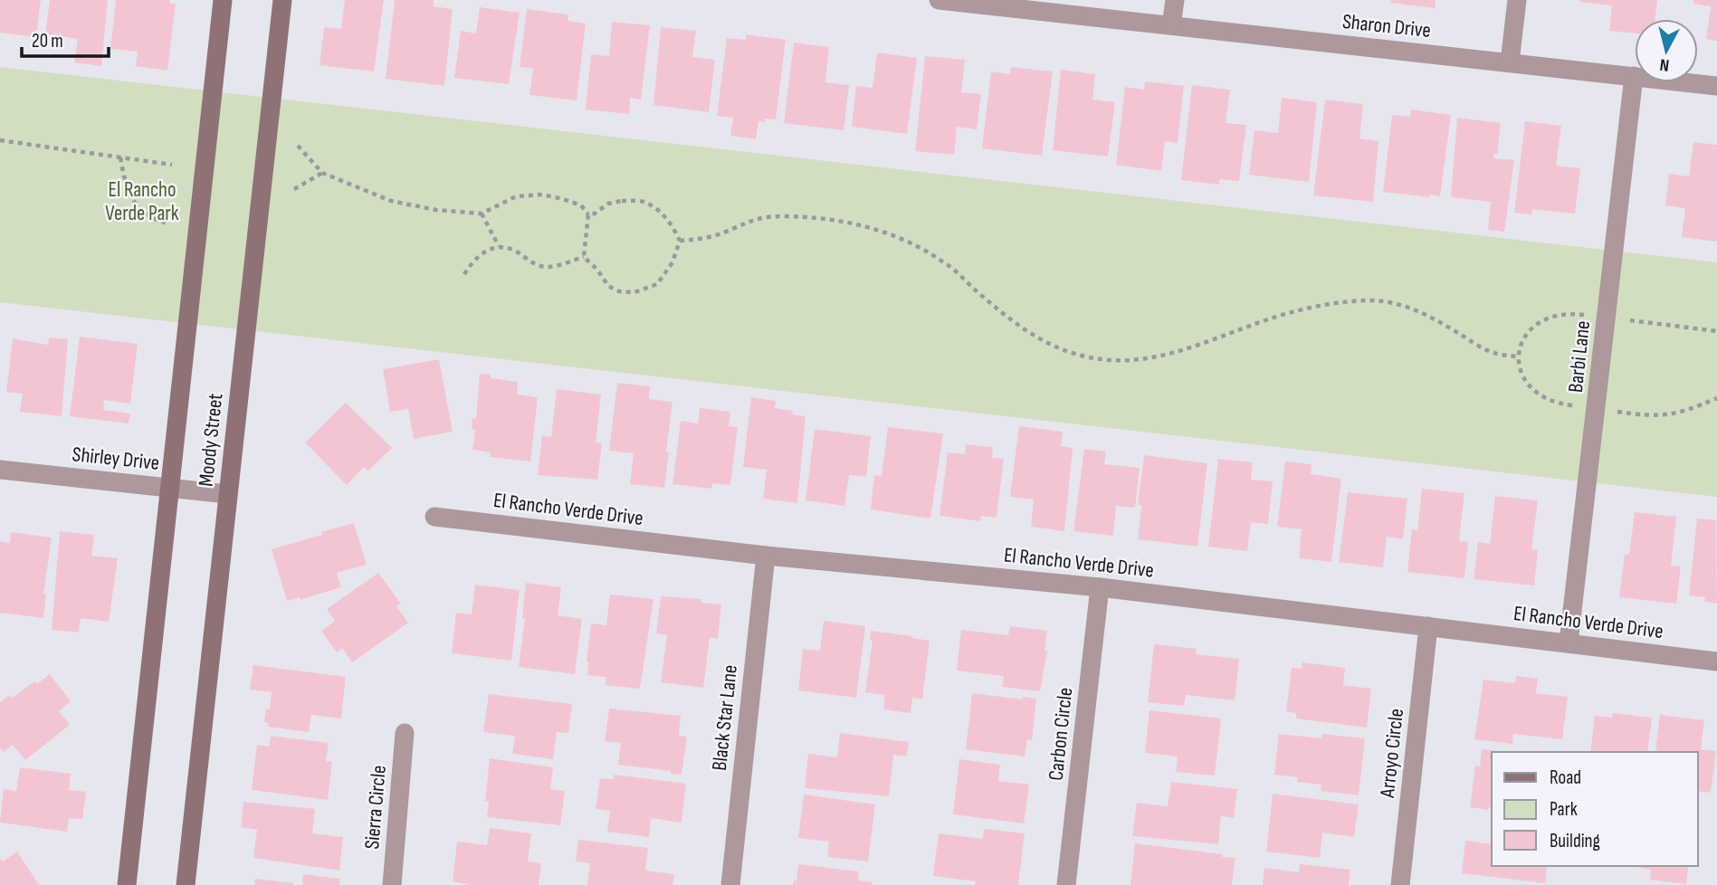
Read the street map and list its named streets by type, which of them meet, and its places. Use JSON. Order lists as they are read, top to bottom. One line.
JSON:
{"streets":{"main road":["Moody Street"],"street":["Sharon Drive","Barbi Lane","Shirley Drive","El Rancho Verde Drive","Black Star Lane","Carbon Circle","Arroyo Circle","Sierra Circle"]},"crossings":[["Sharon Drive","Barbi Lane"],["Barbi Lane","El Rancho Verde Drive"],["Moody Street","Shirley Drive"],["El Rancho Verde Drive","Black Star Lane"],["El Rancho Verde Drive","Carbon Circle"],["El Rancho Verde Drive","Arroyo Circle"]],"parks":["El Rancho Verde Park"],"legend":["Road","Park","Building"],"scale_bar":"20 m","north":"bottom"}
